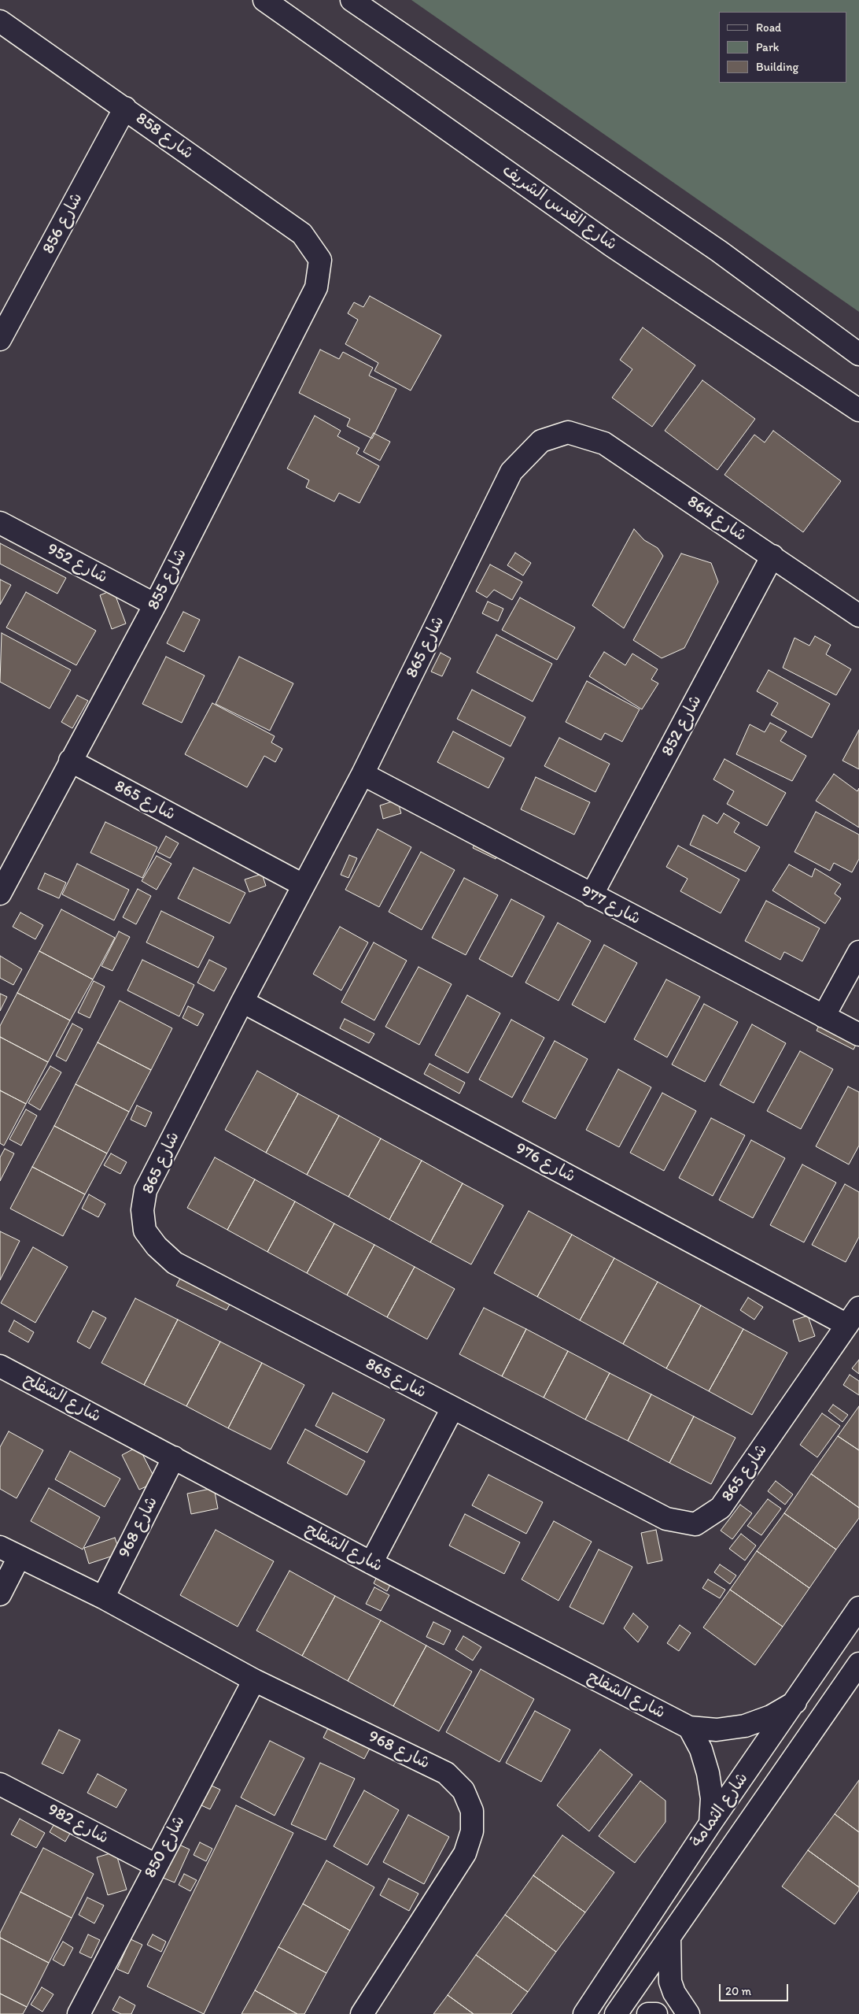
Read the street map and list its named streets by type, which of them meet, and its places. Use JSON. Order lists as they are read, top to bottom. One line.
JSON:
{"streets":{"street":["شارع 858","شارع القدس الشريف","شارع 856","شارع 864","شارع 952","شارع 855","شارع 865","شارع 852","شارع 977","شارع 976","شارع الشفلح","شارع 968","شارع الثمامة","شارع 982","شارع 850"]},"crossings":[["شارع 858","شارع 856"],["شارع 858","شارع 855"],["شارع 864","شارع 865"],["شارع 864","شارع 852"],["شارع 952","شارع 855"],["شارع 855","شارع 865"],["شارع 865","شارع 977"],["شارع 865","شارع 976"],["شارع 852","شارع 977"],["شارع الشفلح","شارع 968"],["شارع الشفلح","شارع الثمامة"],["شارع 968","شارع 850"],["شارع 982","شارع 850"]],"legend":["Road","Park","Building"],"scale_bar":"20 m"}
